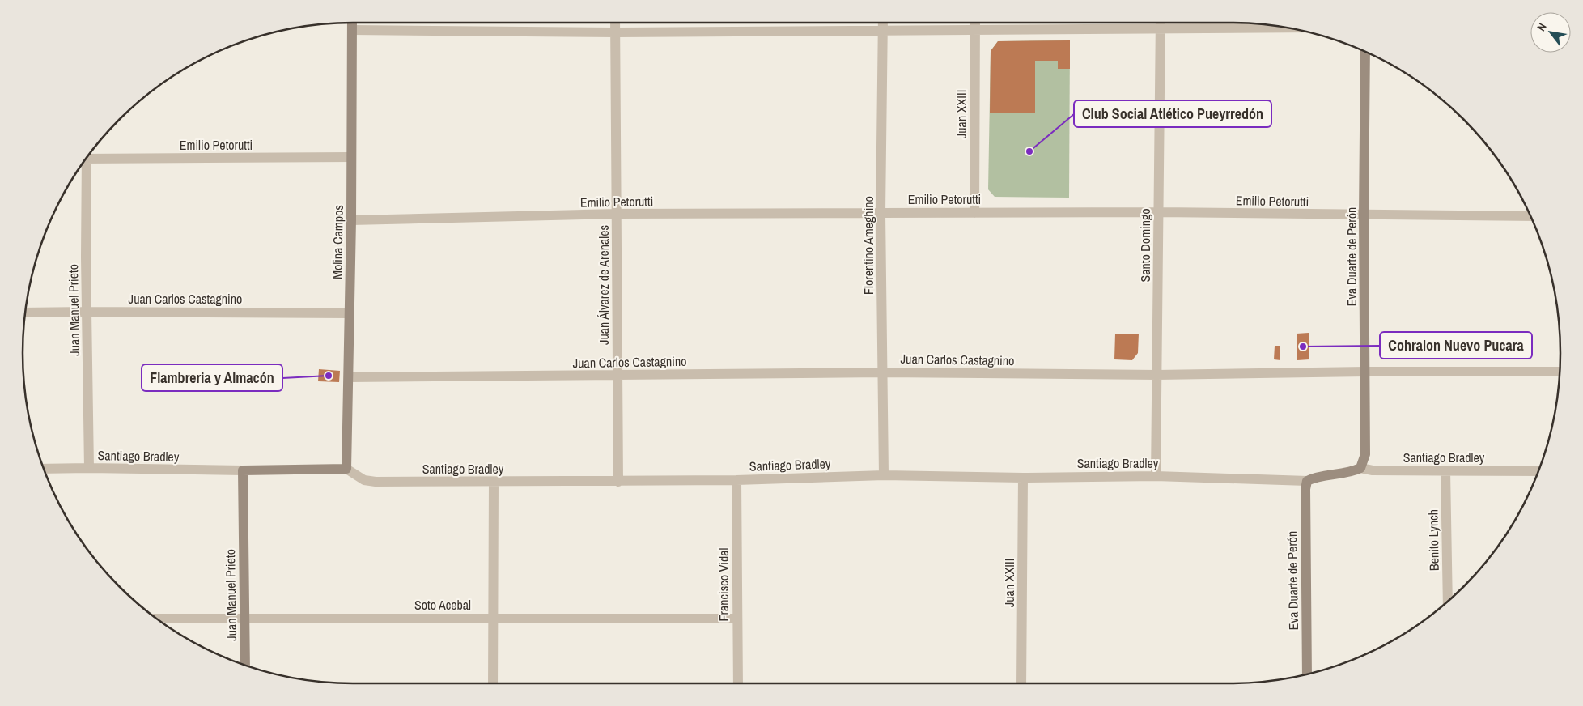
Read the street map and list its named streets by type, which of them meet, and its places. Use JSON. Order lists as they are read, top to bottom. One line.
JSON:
{"streets":{"street":["Juan XXIII","Emilio Petorutti","Molina Campos","Florentino Ameghino","Santo Domingo","Eva Duarte de Perón","Juan Álvarez de Arenales","Juan Carlos Castagnino","Juan Manuel Prieto","Santiago Bradley","Benito Lynch","Francisco Vidal","Soto Acebal"]},"crossings":[["Juan XXIII","Emilio Petorutti"],["Juan XXIII","Santiago Bradley"],["Emilio Petorutti","Molina Campos"],["Emilio Petorutti","Florentino Ameghino"],["Emilio Petorutti","Santo Domingo"],["Emilio Petorutti","Eva Duarte de Perón"],["Emilio Petorutti","Juan Álvarez de Arenales"],["Molina Campos","Juan Carlos Castagnino"],["Molina Campos","Santiago Bradley"],["Florentino Ameghino","Juan Carlos Castagnino"],["Florentino Ameghino","Santiago Bradley"],["Santo Domingo","Juan Carlos Castagnino"],["Santo Domingo","Santiago Bradley"],["Eva Duarte de Perón","Juan Carlos Castagnino"],["Eva Duarte de Perón","Santiago Bradley"],["Juan Álvarez de Arenales","Juan Carlos Castagnino"],["Juan Álvarez de Arenales","Santiago Bradley"],["Juan Carlos Castagnino","Juan Manuel Prieto"],["Juan Manuel Prieto","Santiago Bradley"],["Juan Manuel Prieto","Soto Acebal"],["Santiago Bradley","Benito Lynch"],["Santiago Bradley","Francisco Vidal"],["Francisco Vidal","Soto Acebal"]],"places":["Club Social Atlético Pueyrredón","Cohralon Nuevo Pucara","Flambreria y Almacón"],"north":"top left"}
